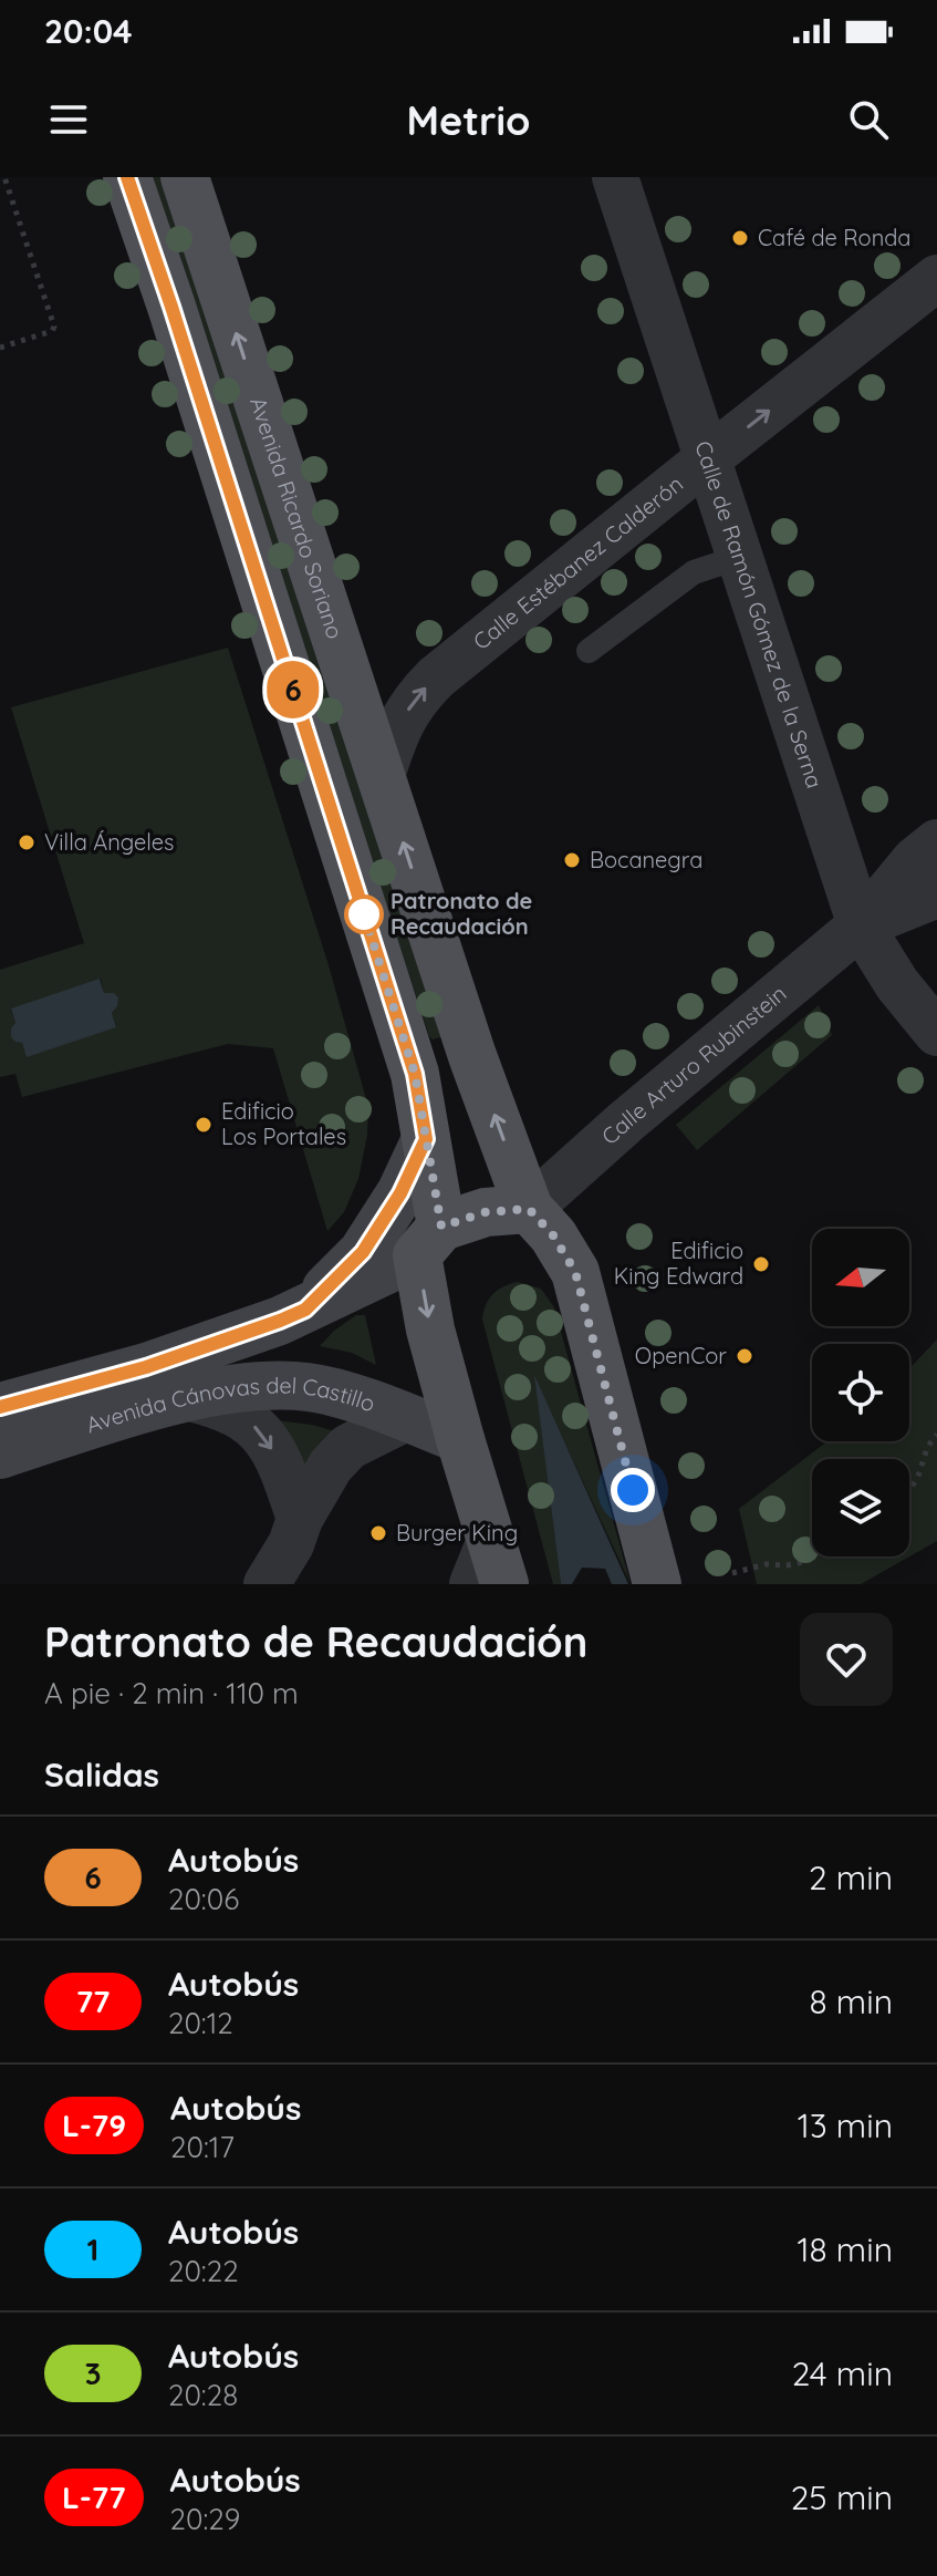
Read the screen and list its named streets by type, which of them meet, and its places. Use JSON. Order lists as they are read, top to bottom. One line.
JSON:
{"streets":{"main road":["Avenida Ricardo Soriano","Avenida Cánovas del Castillo"],"street":["Calle Estébanez Calderón","Calle de Ramón Gómez de la Serna","Calle Arturo Rubinstein"]},"crossings":[["Avenida Ricardo Soriano","Calle Estébanez Calderón"],["Avenida Ricardo Soriano","Calle Arturo Rubinstein"],["Calle Estébanez Calderón","Calle de Ramón Gómez de la Serna"],["Calle de Ramón Gómez de la Serna","Calle Arturo Rubinstein"]],"one_way":["Calle Estébanez Calderón"],"places":["Café de Ronda","Villa Ángeles","Bocanegra","Patronato de Recaudación","Edificio Los Portales","Edificio King Edward","OpenCor","Burger King"],"lines":["bus line 6"],"north":"left","page":{"status":"20:04","header":"Metrio","on_map":"6","heading":[["Patronato de Recaudación","A pie · 2 min · 110 m"],"Salidas"],"list":[{"mark":"6","name":"Autobús","note":"20:06","value":"2 min"},{"mark":"77","name":"Autobús","note":"20:12","value":"8 min"},{"mark":"L-79","name":"Autobús","note":"20:17","value":"13 min"},{"mark":"1","name":"Autobús","note":"20:22","value":"18 min"},{"mark":"3","name":"Autobús","note":"20:28","value":"24 min"},{"mark":"L-77","name":"Autobús","note":"20:29","value":"25 min"}]}}
